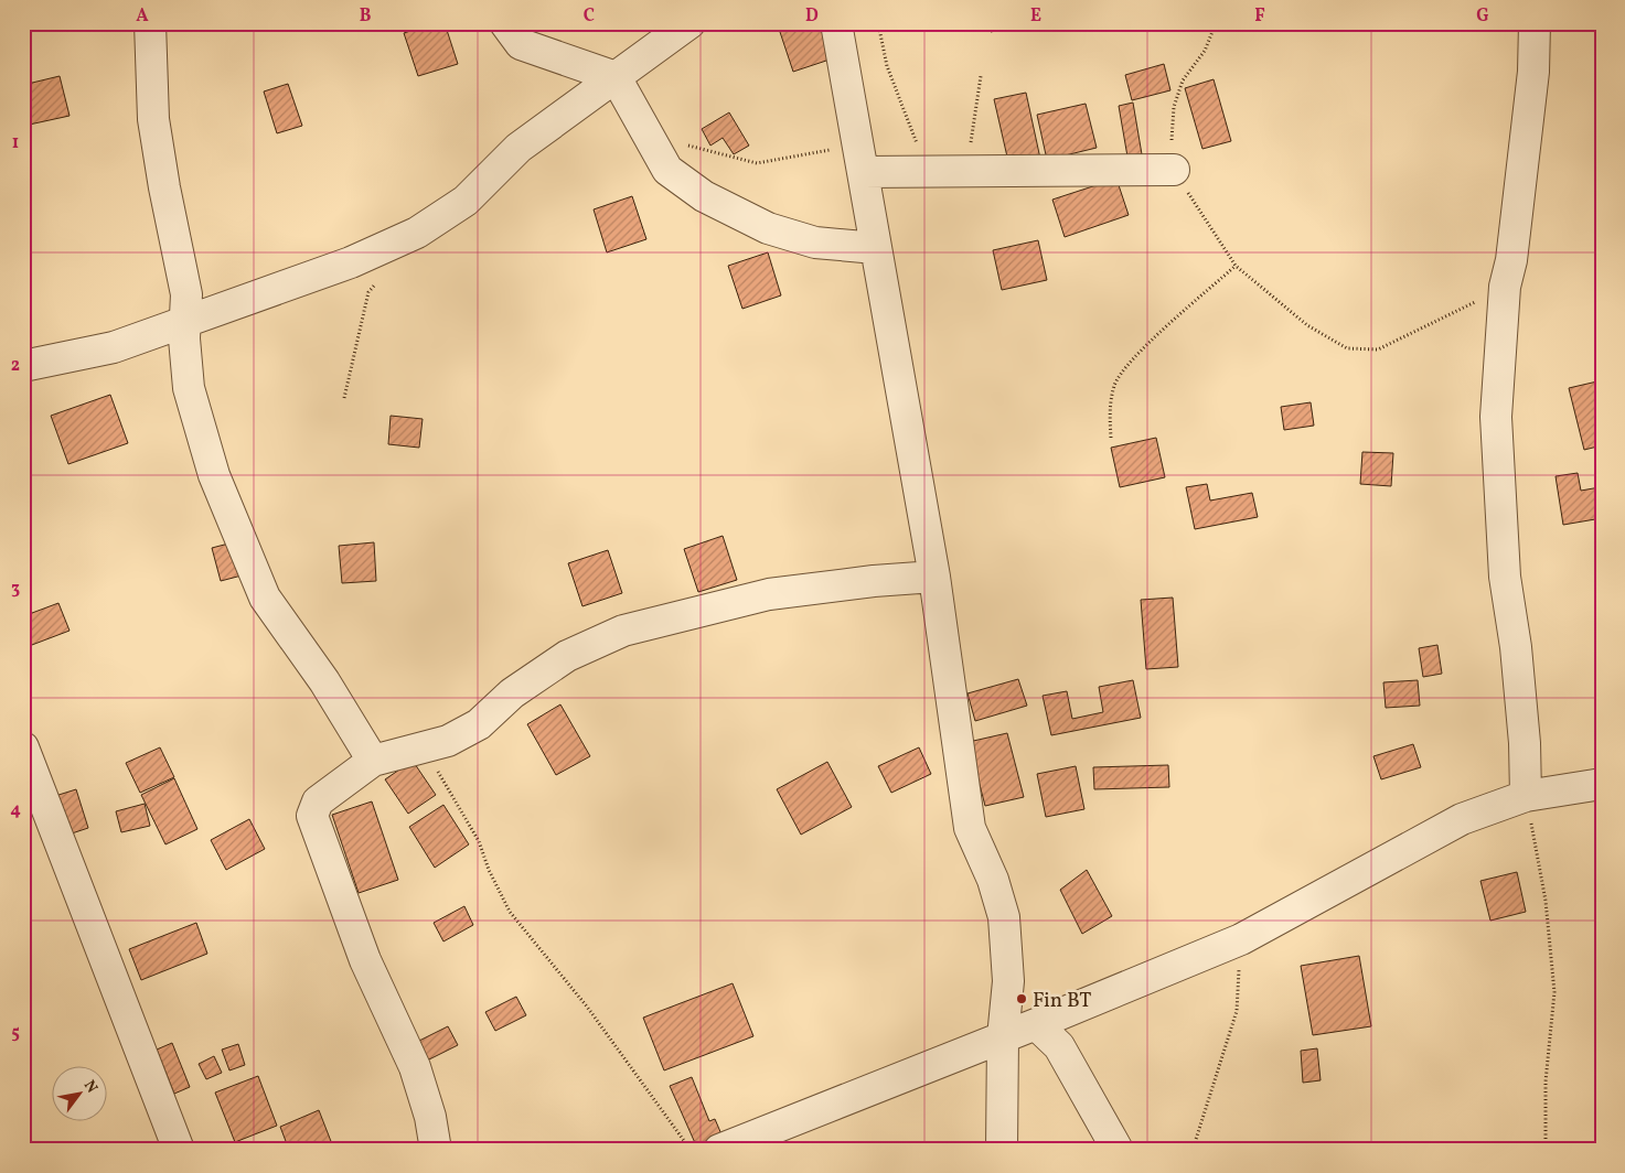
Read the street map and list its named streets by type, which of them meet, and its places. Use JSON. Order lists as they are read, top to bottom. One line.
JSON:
{"places":["Fin BT"],"north":"top right","grid":{"columns":["A","B","C","D","E","F","G"],"rows":["1","2","3","4","5"]}}
